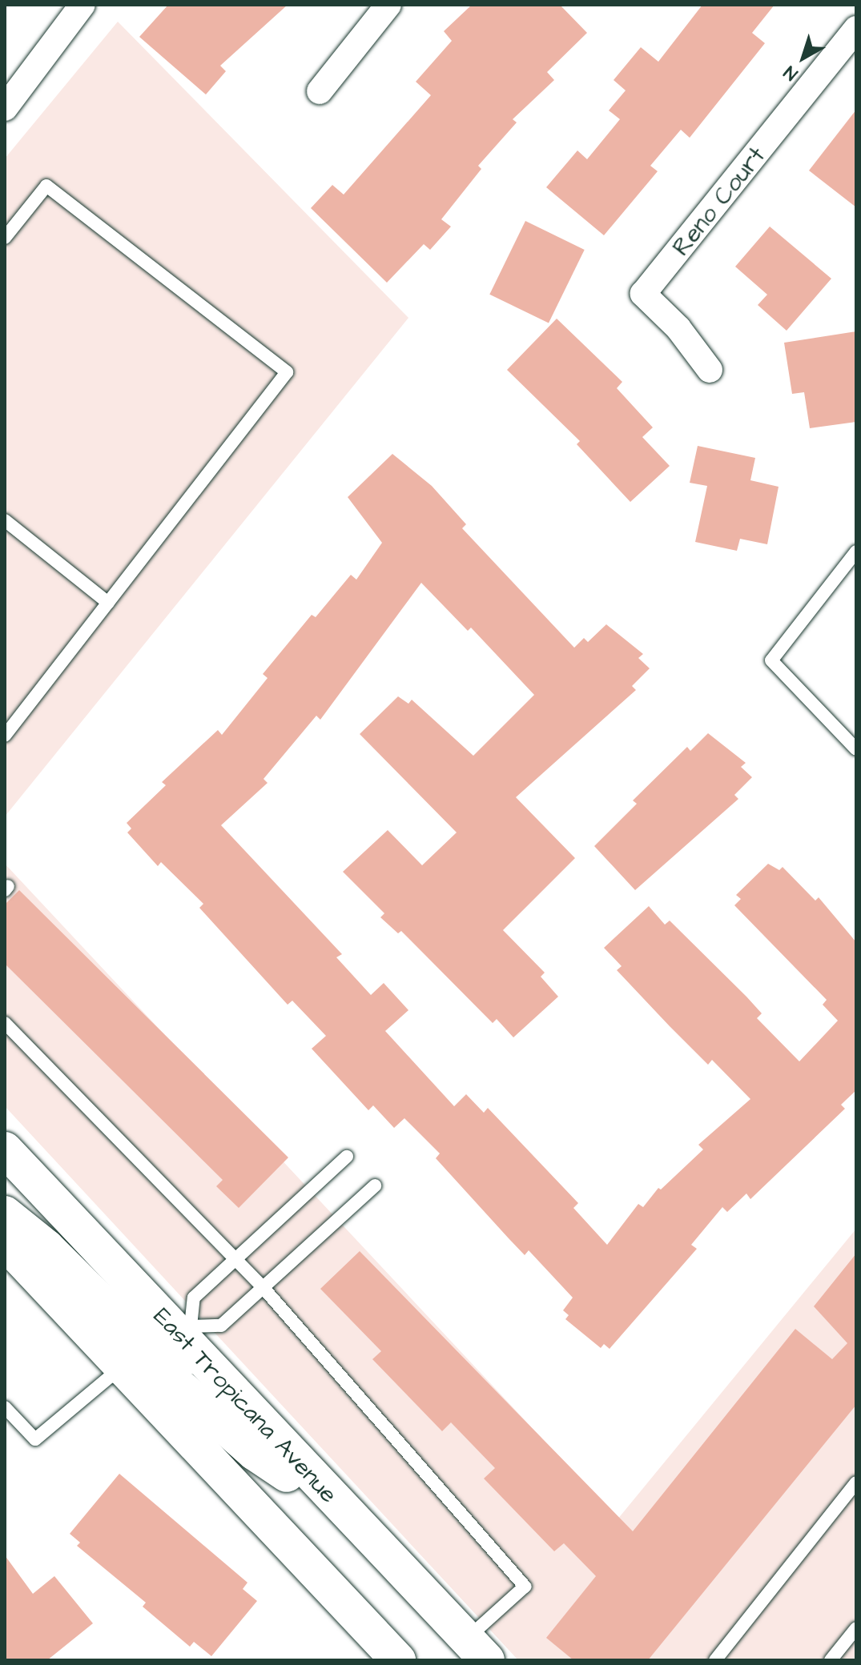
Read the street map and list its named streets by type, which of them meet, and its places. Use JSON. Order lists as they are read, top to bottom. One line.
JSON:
{"streets":{"main road":["East Tropicana Avenue"],"street":["Reno Court"]},"north":"bottom left"}
